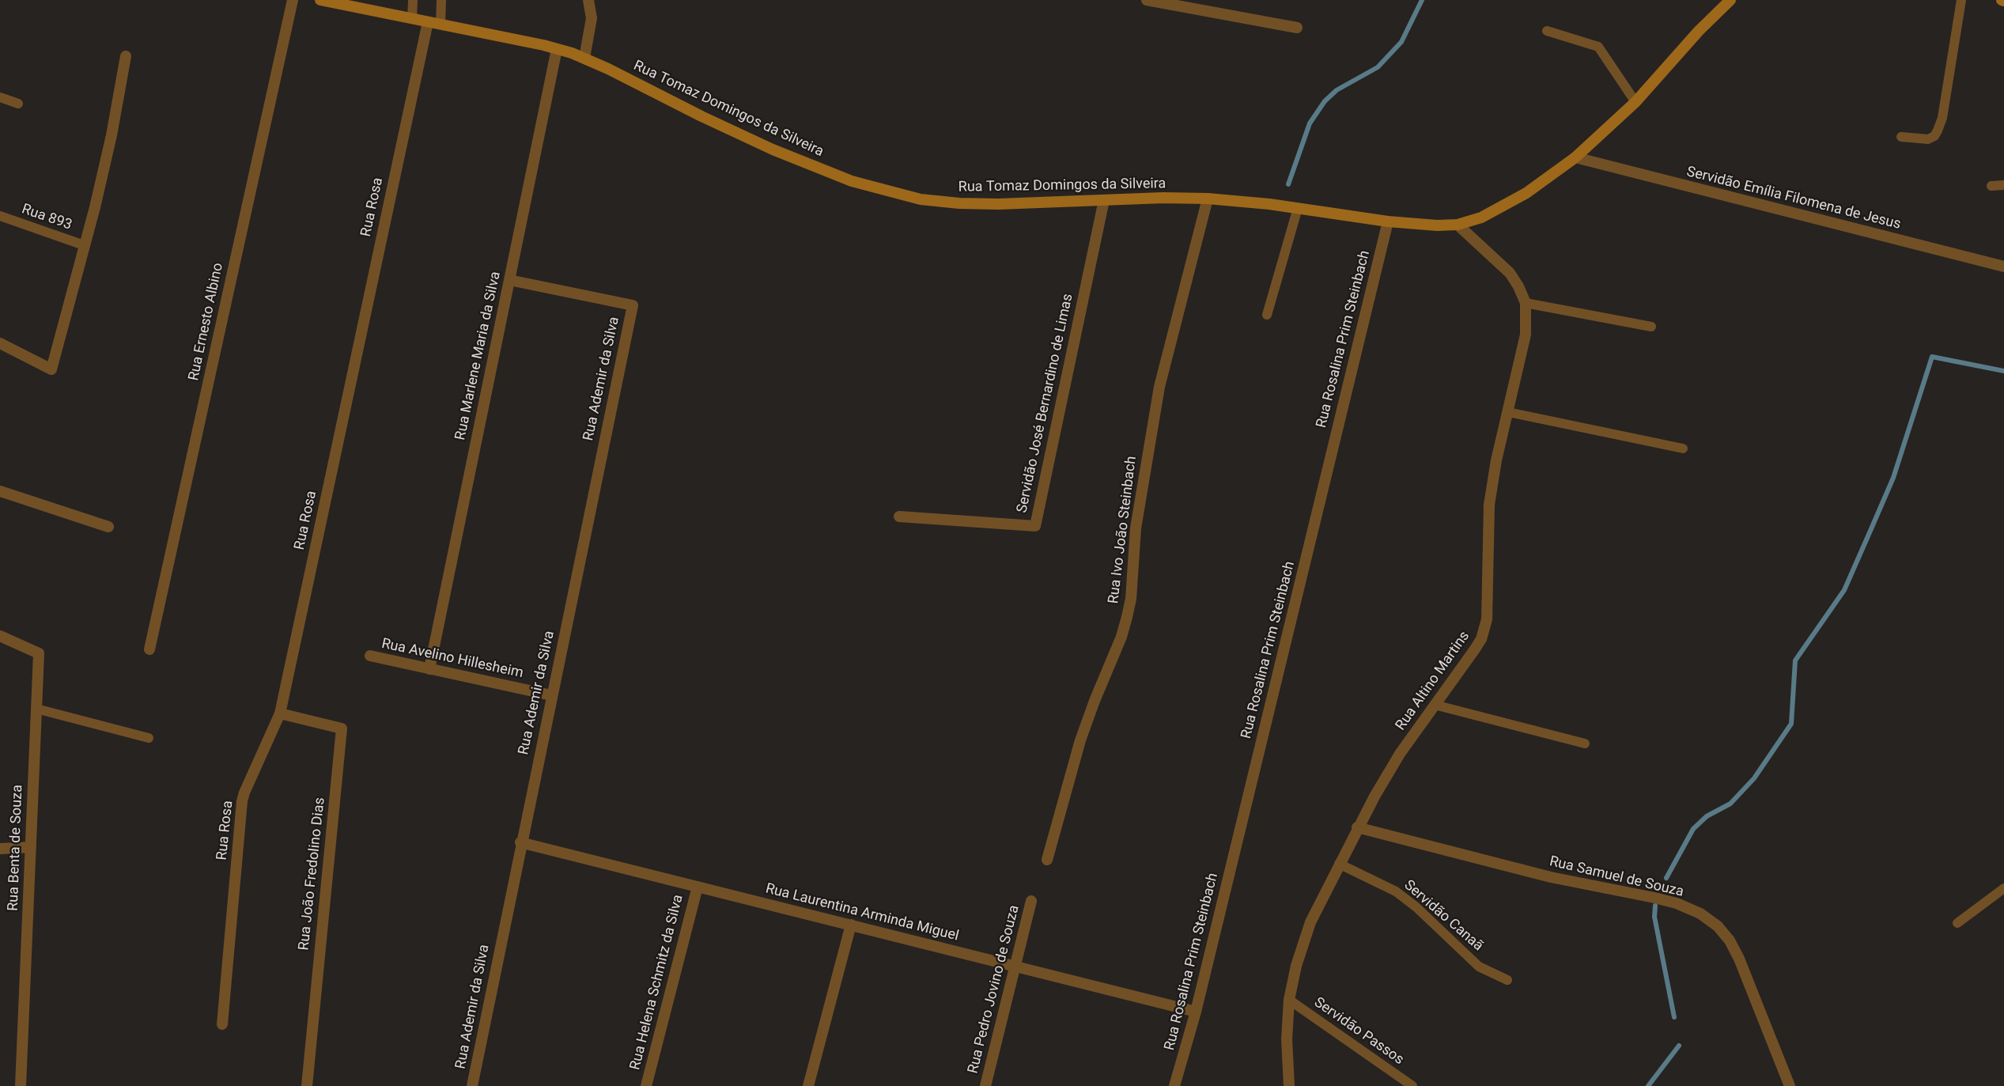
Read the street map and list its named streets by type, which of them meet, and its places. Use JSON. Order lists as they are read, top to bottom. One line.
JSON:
{"streets":{"main road":["Rua Tomaz Domingos da Silveira"],"street":["Servidão Emília Filomena de Jesus","Rua Rosa","Rua Ernesto Albino","Rua Rosalina Prim Steinbach","Rua Marlene Maria da Silva","Rua Ademir da Silva","Servidão José Bernardino de Limas","Rua Ivo João Steinbach","Rua Avelino Hillesheim","Rua Altino Martins","Rua Benta de Souza","Rua João Fredolino Dias","Rua Samuel de Souza","Rua Laurentina Arminda Miguel","Rua Helena Schmitz da Silva","Rua Pedro Jovino de Souza"],"lane":["Rua 893","Servidão Canaã","Servidão Passos"]},"crossings":[["Rua Tomaz Domingos da Silveira","Servidão Emília Filomena de Jesus"],["Rua Tomaz Domingos da Silveira","Rua Rosa"],["Rua Tomaz Domingos da Silveira","Rua Rosalina Prim Steinbach"],["Rua Tomaz Domingos da Silveira","Rua Marlene Maria da Silva"],["Rua Tomaz Domingos da Silveira","Servidão José Bernardino de Limas"],["Rua Tomaz Domingos da Silveira","Rua Ivo João Steinbach"],["Rua Tomaz Domingos da Silveira","Rua Altino Martins"],["Rua Rosa","Rua João Fredolino Dias"],["Rua Rosalina Prim Steinbach","Rua Laurentina Arminda Miguel"],["Rua Marlene Maria da Silva","Rua Ademir da Silva"],["Rua Marlene Maria da Silva","Rua Avelino Hillesheim"],["Rua Ademir da Silva","Rua Avelino Hillesheim"],["Rua Ademir da Silva","Rua Laurentina Arminda Miguel"],["Rua Altino Martins","Rua Samuel de Souza"],["Rua Altino Martins","Servidão Canaã"],["Rua Altino Martins","Servidão Passos"],["Rua Laurentina Arminda Miguel","Rua Helena Schmitz da Silva"],["Rua Laurentina Arminda Miguel","Rua Pedro Jovino de Souza"]]}
